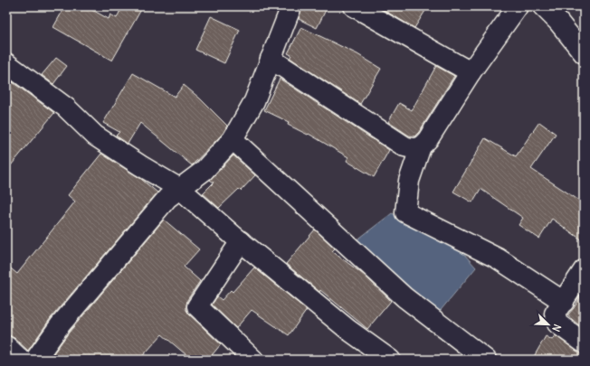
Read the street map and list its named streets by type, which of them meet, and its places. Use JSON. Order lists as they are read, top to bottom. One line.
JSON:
{"north":"bottom right"}
